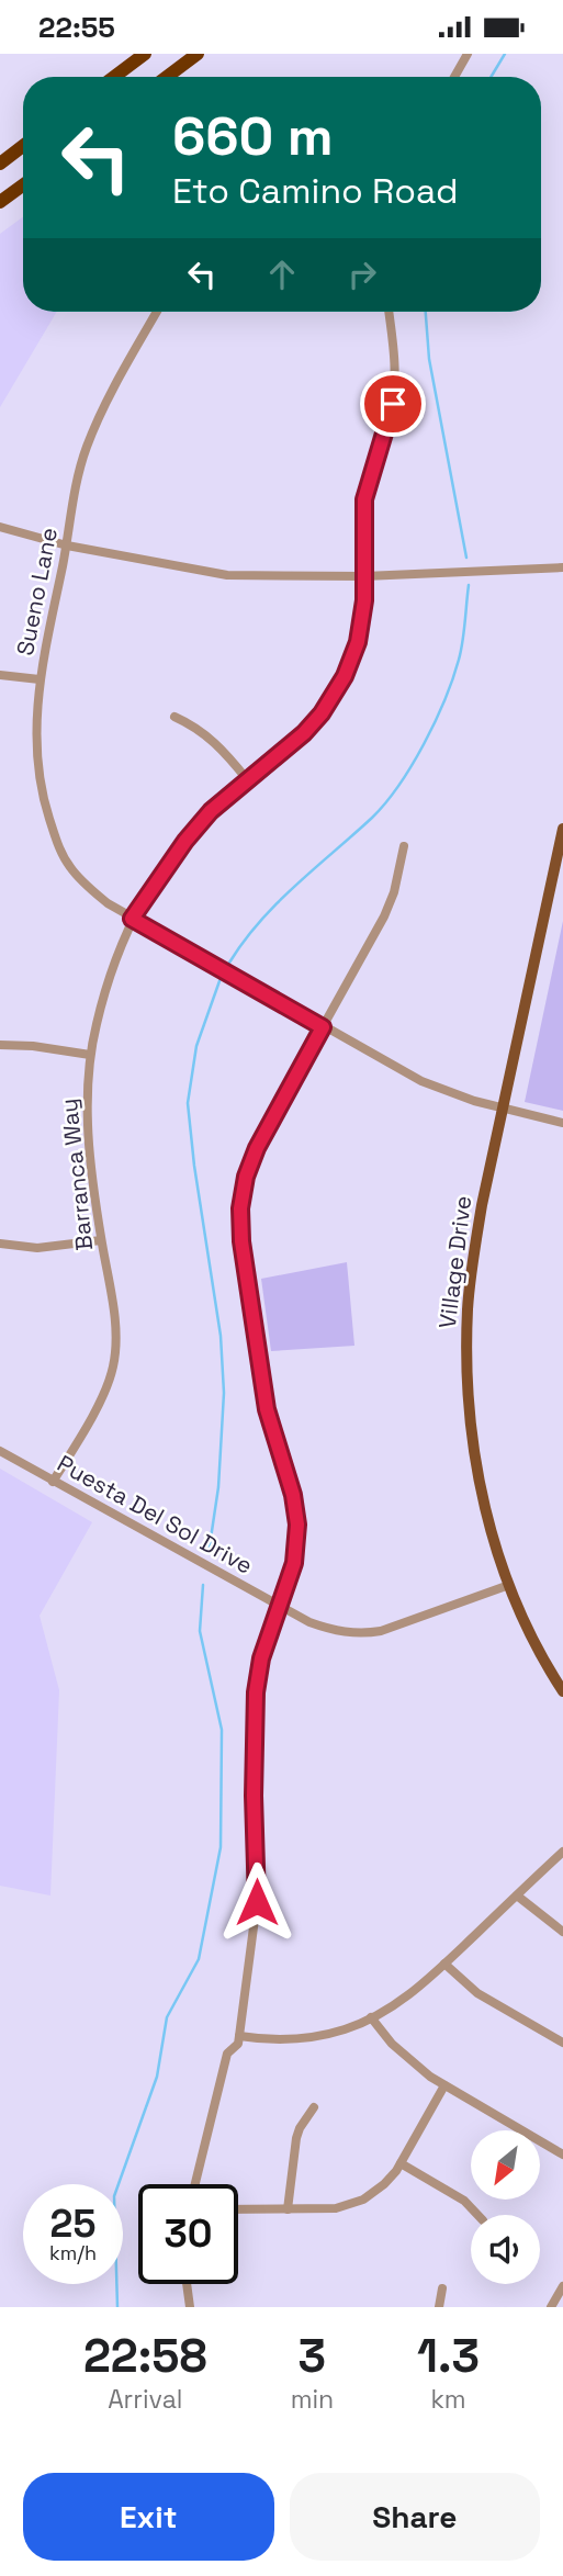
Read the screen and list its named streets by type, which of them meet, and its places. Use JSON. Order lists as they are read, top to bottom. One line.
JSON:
{"streets":{"main road":["Village Drive"],"street":["Sueno Lane","Barranca Way","Puesta Del Sol Drive"]},"crossings":[["Sueno Lane","Barranca Way"],["Sueno Lane","Village Drive"],["Barranca Way","Puesta Del Sol Drive"],["Village Drive","Puesta Del Sol Drive"]],"north":"bottom left","page":{"status":"22:55","turn":["660 m","Eto Camino Road"],"speed":"25 km/h","limit":"30","eta":["22:58","Arrival","3","min","1.3","km"],"buttons":["Exit","Share"]}}
